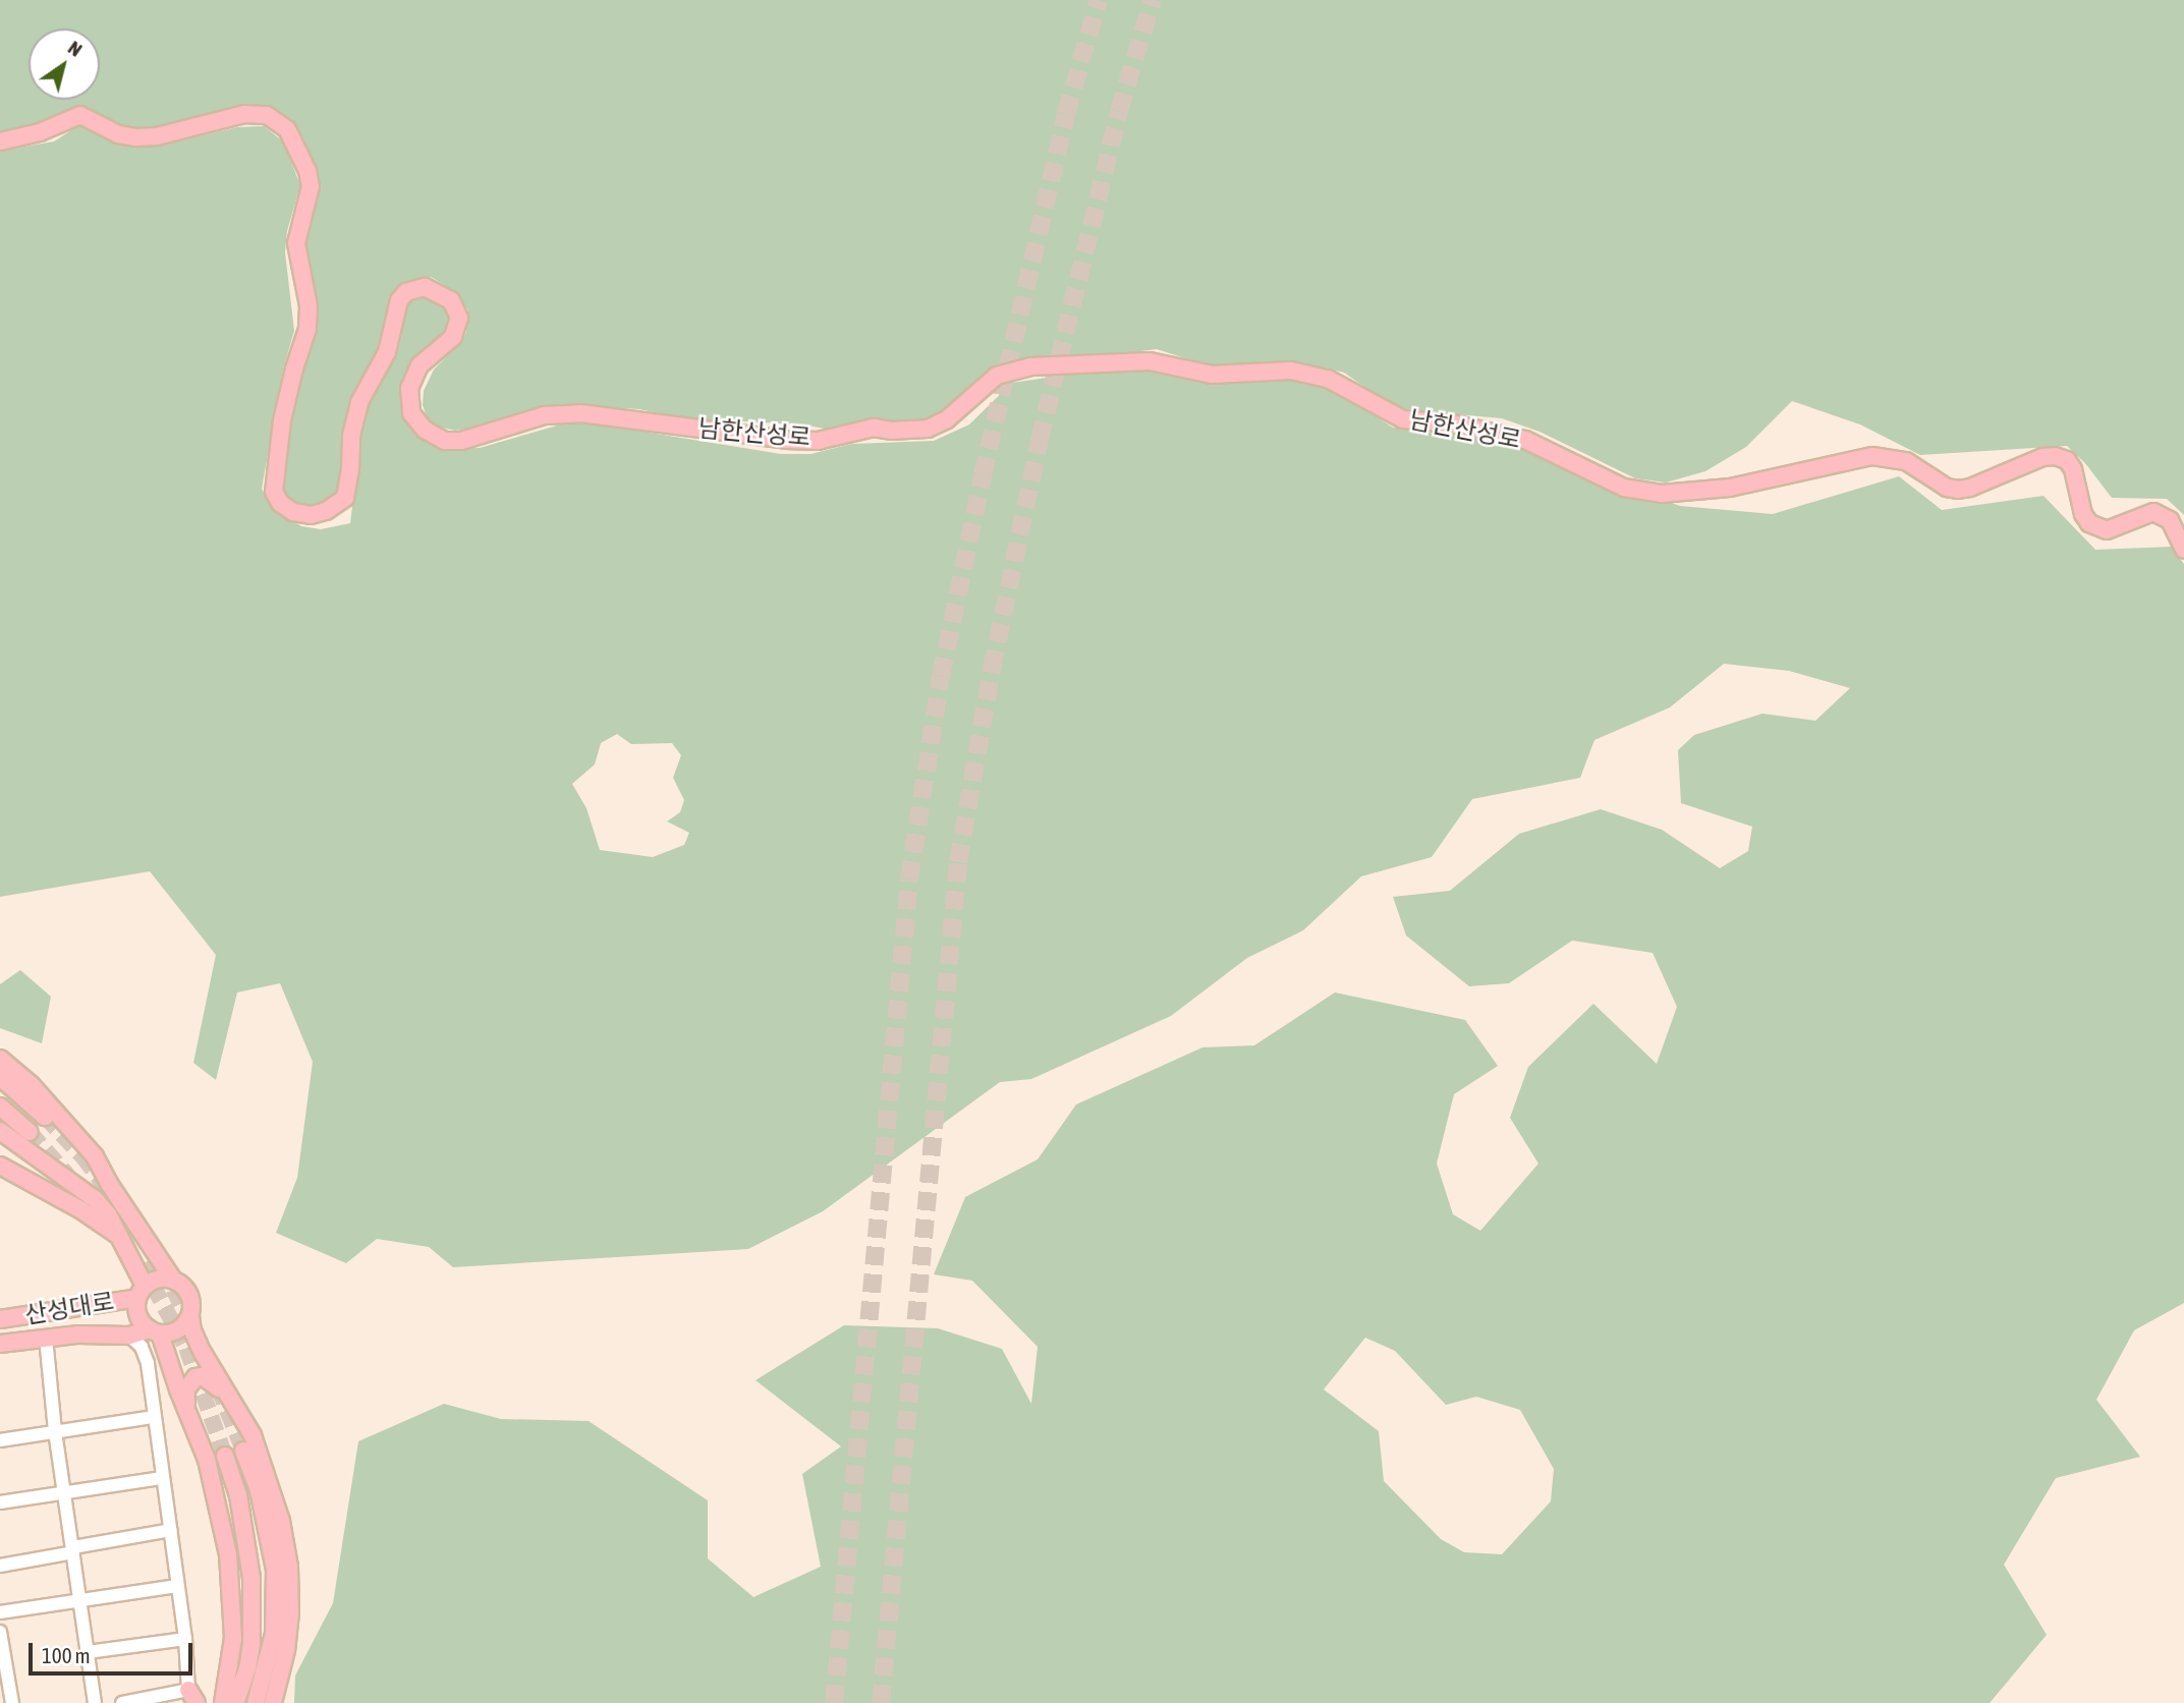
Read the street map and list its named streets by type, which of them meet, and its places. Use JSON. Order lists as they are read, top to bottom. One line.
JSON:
{"streets":{"main road":["남한산성로","산성대로"]},"scale_bar":"100 m","north":"top right"}
